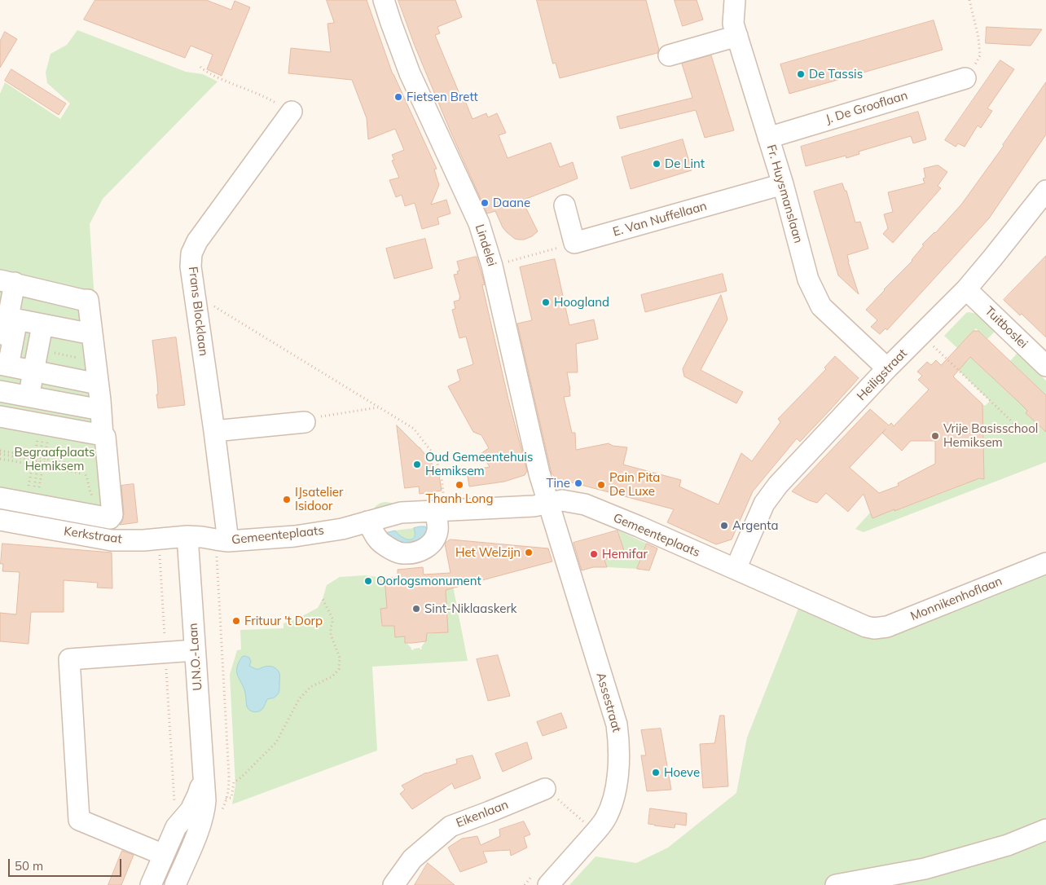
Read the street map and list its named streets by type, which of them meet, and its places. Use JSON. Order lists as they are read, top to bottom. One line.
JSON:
{"streets":{"street":["J. De Grooflaan","Fr. Huysmanslaan","E. Van Nuffellaan","Lindelei","Frans Blocklaan","Tuitboslei","Heiligstraat","Kerkstraat","Gemeenteplaats","Monnikenhoflaan","U.N.O.-Laan","Assestraat","Eikenlaan"]},"crossings":[["J. De Grooflaan","Fr. Huysmanslaan"],["Fr. Huysmanslaan","E. Van Nuffellaan"],["Fr. Huysmanslaan","Heiligstraat"],["Lindelei","Gemeenteplaats"],["Lindelei","Assestraat"],["Frans Blocklaan","Gemeenteplaats"],["Tuitboslei","Heiligstraat"],["Heiligstraat","Gemeenteplaats"],["Kerkstraat","Gemeenteplaats"],["Kerkstraat","U.N.O.-Laan"],["Gemeenteplaats","Monnikenhoflaan"],["Gemeenteplaats","U.N.O.-Laan"],["Gemeenteplaats","Assestraat"]],"parks":["Begraafplaats Hemiksem"],"places":["De Tassis","Fietsen Brett","De Lint","Daane","Hoogland","Vrije Basisschool Hemiksem","Oud Gemeentehuis Hemiksem","Tine","Thanh Long","Pain Pita De Luxe","IJsatelier Isidoor","Argenta","Het Welzijn","Hemifar","Oorlogsmonument","Sint-Niklaaskerk","Frituur 't Dorp","Hoeve"],"scale_bar":"50 m"}
